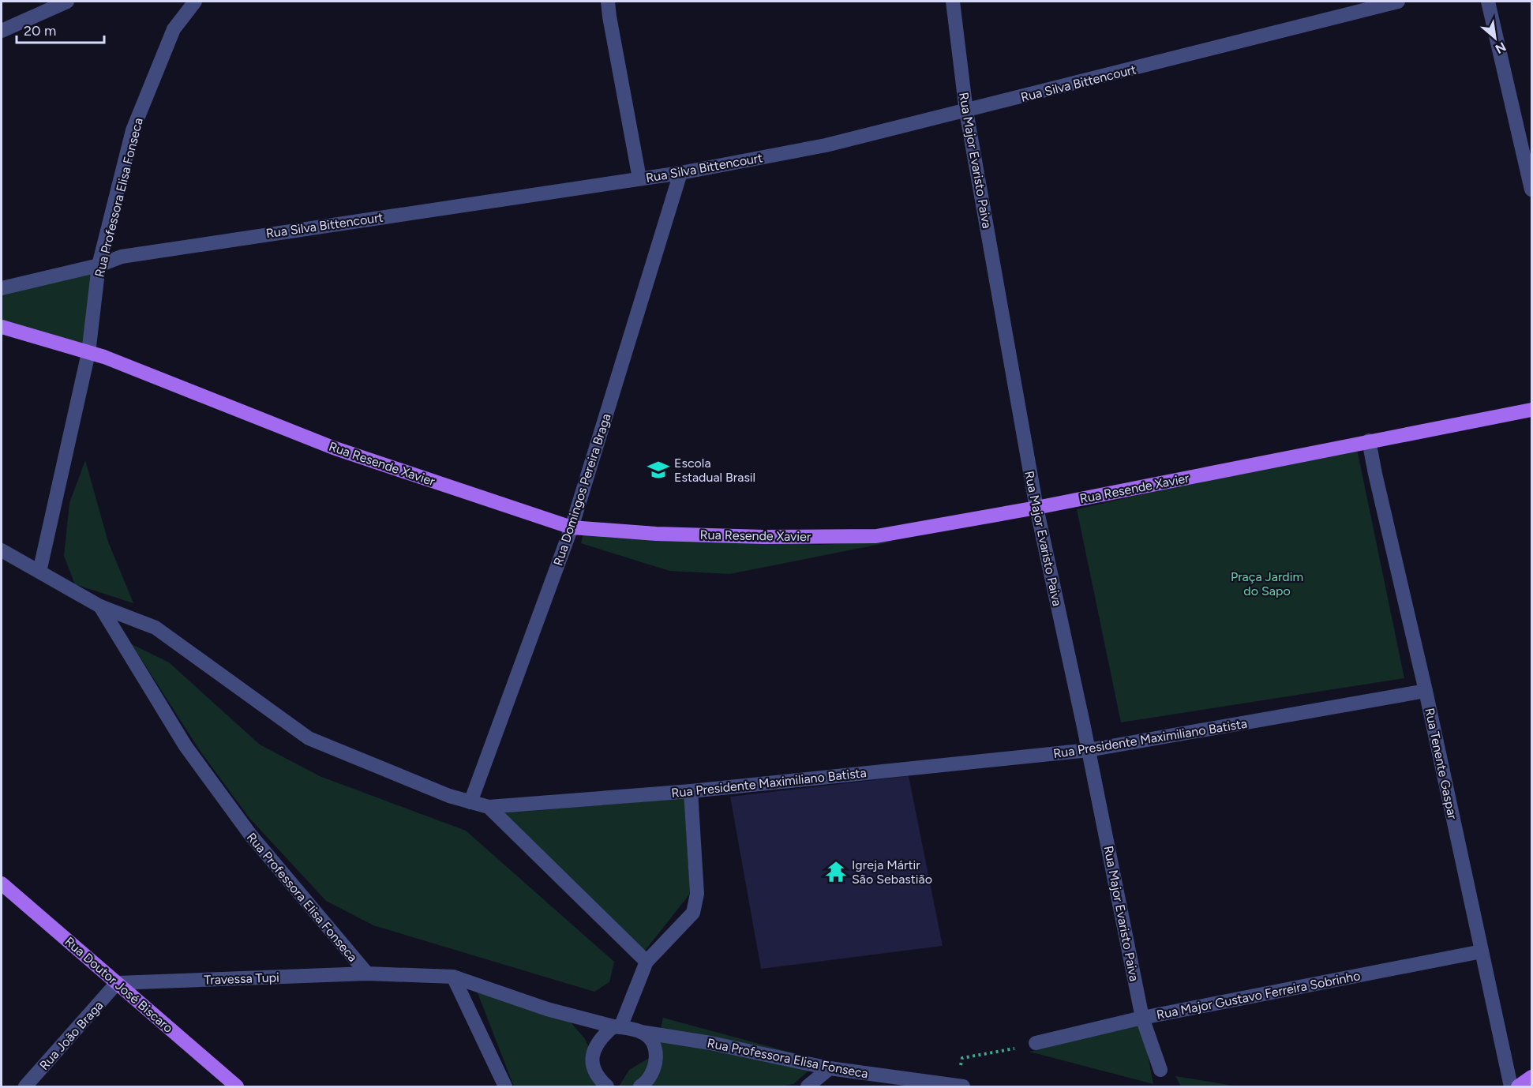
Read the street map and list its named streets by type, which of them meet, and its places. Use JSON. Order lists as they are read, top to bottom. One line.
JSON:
{"streets":{"main road":["Rua Resende Xavier","Rua Doutor José Biscaro"],"street":["Rua Silva Bittencourt","Rua Major Evaristo Paiva","Rua Professora Elisa Fonseca","Rua Domingos Pereira Braga","Rua Presidente Maximiliano Batista","Rua Tenente Gaspar","Travessa Tupi","Rua Major Gustavo Ferreira Sobrinho","Rua João Braga"]},"crossings":[["Rua Silva Bittencourt","Rua Major Evaristo Paiva"],["Rua Silva Bittencourt","Rua Professora Elisa Fonseca"],["Rua Silva Bittencourt","Rua Domingos Pereira Braga"],["Rua Major Evaristo Paiva","Rua Resende Xavier"],["Rua Major Evaristo Paiva","Rua Presidente Maximiliano Batista"],["Rua Major Evaristo Paiva","Rua Major Gustavo Ferreira Sobrinho"],["Rua Professora Elisa Fonseca","Rua Resende Xavier"],["Rua Professora Elisa Fonseca","Rua Presidente Maximiliano Batista"],["Rua Professora Elisa Fonseca","Travessa Tupi"],["Rua Resende Xavier","Rua Domingos Pereira Braga"],["Rua Resende Xavier","Rua Tenente Gaspar"],["Rua Domingos Pereira Braga","Rua Presidente Maximiliano Batista"],["Rua Presidente Maximiliano Batista","Rua Tenente Gaspar"],["Rua Tenente Gaspar","Rua Major Gustavo Ferreira Sobrinho"],["Travessa Tupi","Rua Doutor José Biscaro"],["Travessa Tupi","Rua João Braga"],["Rua Doutor José Biscaro","Rua João Braga"]],"parks":["Praça Jardim do Sapo"],"places":{"school or university":["Escola Estadual Brasil"],"temple":["Igreja Mártir São Sebastião"]},"scale_bar":"20 m","north":"bottom right"}
